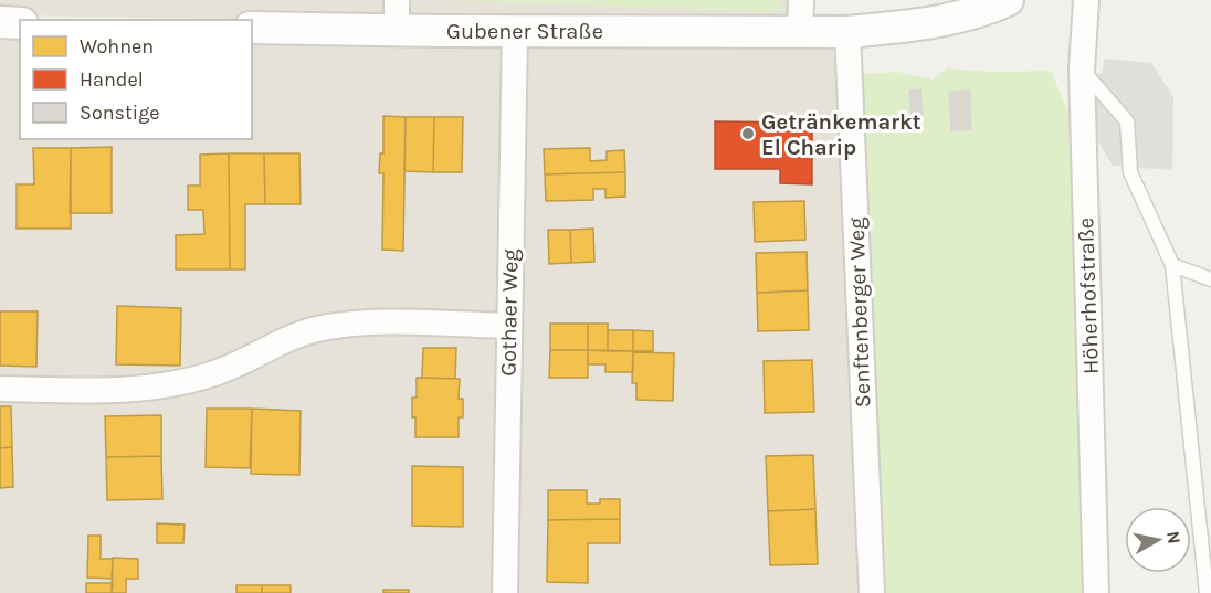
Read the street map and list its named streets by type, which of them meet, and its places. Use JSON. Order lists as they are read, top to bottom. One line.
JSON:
{"streets":{"street":["Gubener Straße","Höherhofstraße","Gothaer Weg","Senftenberger Weg"]},"crossings":[["Gubener Straße","Gothaer Weg"],["Gubener Straße","Senftenberger Weg"]],"places":["Getränkemarkt El Charip"],"legend":["Wohnen","Handel","Sonstige"],"north":"right"}
